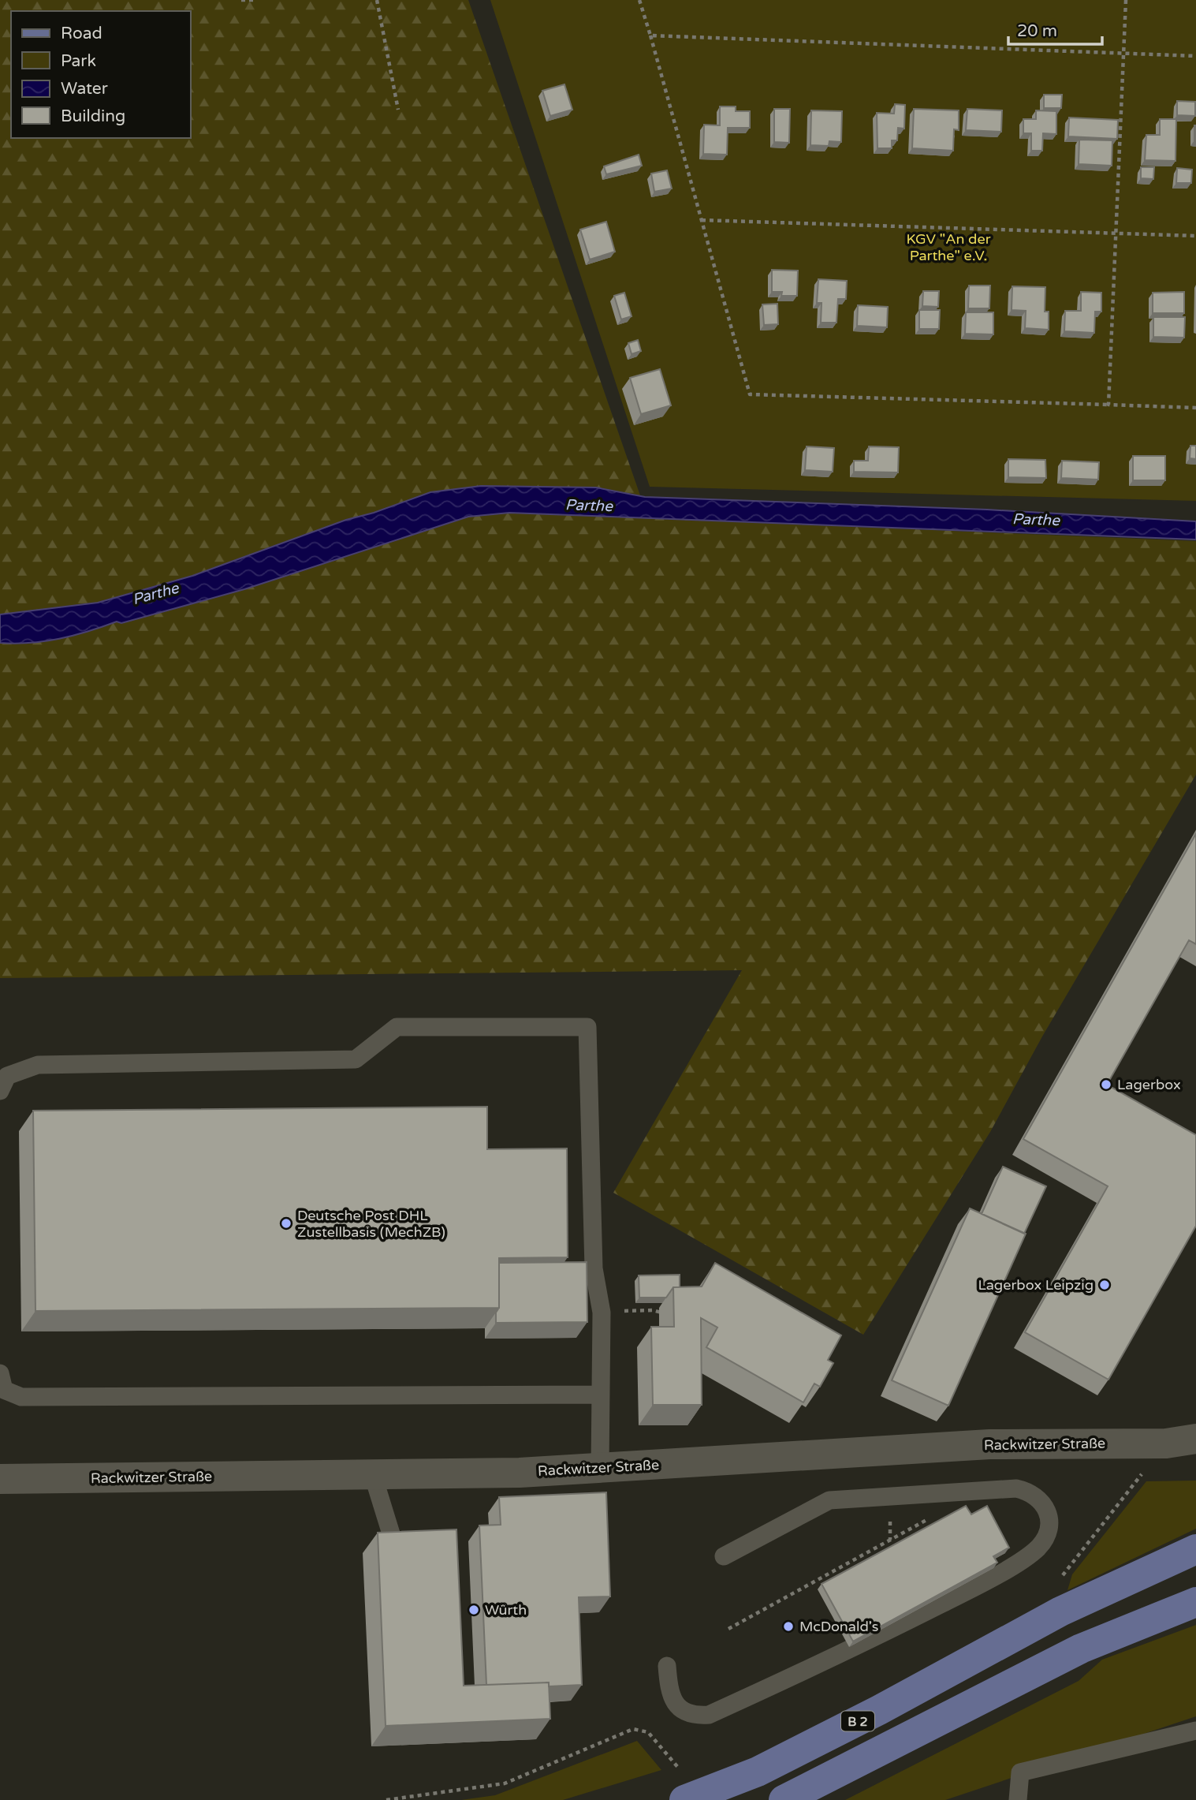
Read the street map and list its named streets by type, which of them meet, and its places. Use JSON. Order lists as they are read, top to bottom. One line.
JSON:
{"streets":{"main road":["B 2"],"street":["Rackwitzer Straße"]},"water":["Parthe"],"parks":["KGV \"An der Parthe\" e.V."],"places":["Lagerbox","Deutsche Post DHL Zustellbasis (MechZB)","Lagerbox Leipzig","Würth","McDonald's"],"legend":["Road","Park","Water","Building"],"scale_bar":"20 m"}
